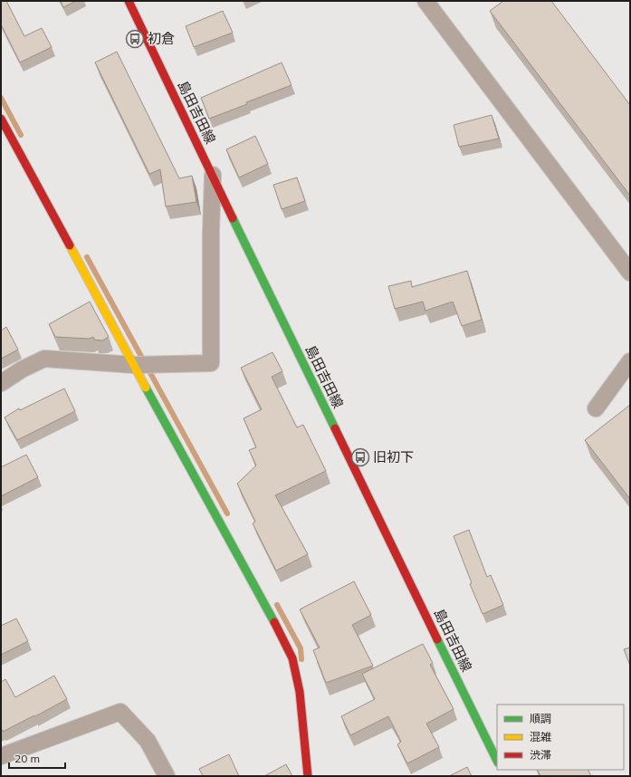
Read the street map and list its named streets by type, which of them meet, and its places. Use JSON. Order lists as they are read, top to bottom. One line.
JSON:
{"streets":{"main road":["島田吉田線"]},"places":{"bus stop":["初倉","旧初下"]},"legend":["順調","混雑","渋滞"],"scale_bar":"20 m"}
